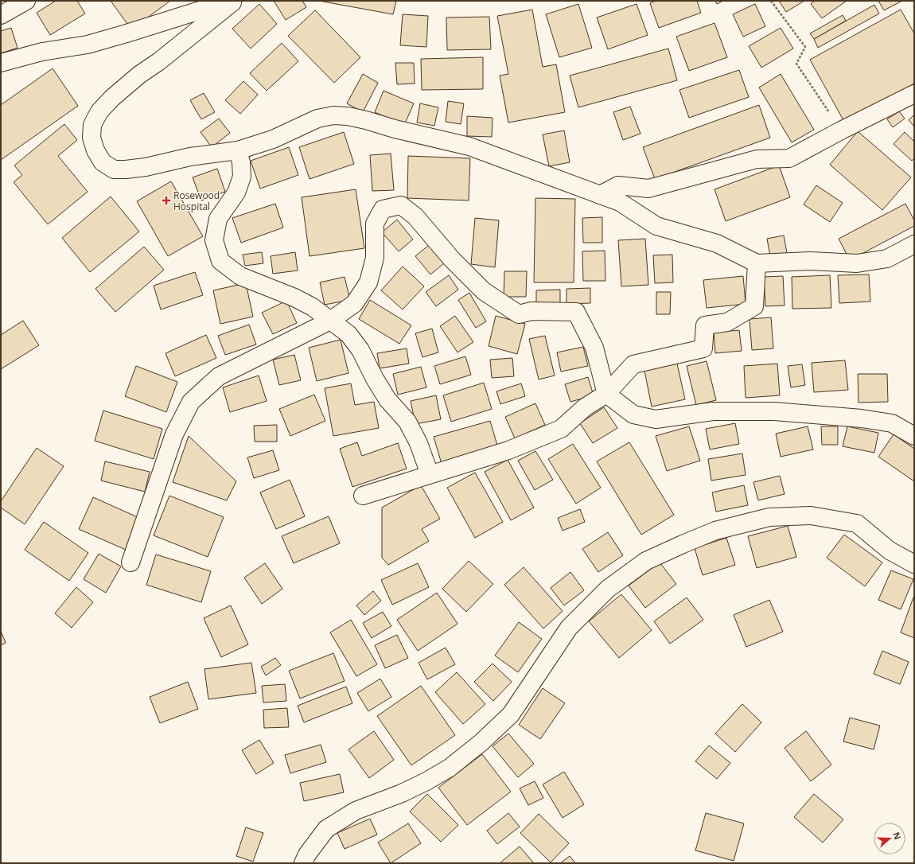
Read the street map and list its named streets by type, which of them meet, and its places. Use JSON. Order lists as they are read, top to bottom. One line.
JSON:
{"places":{"health":["Rosewood Hospital"]},"north":"right"}
